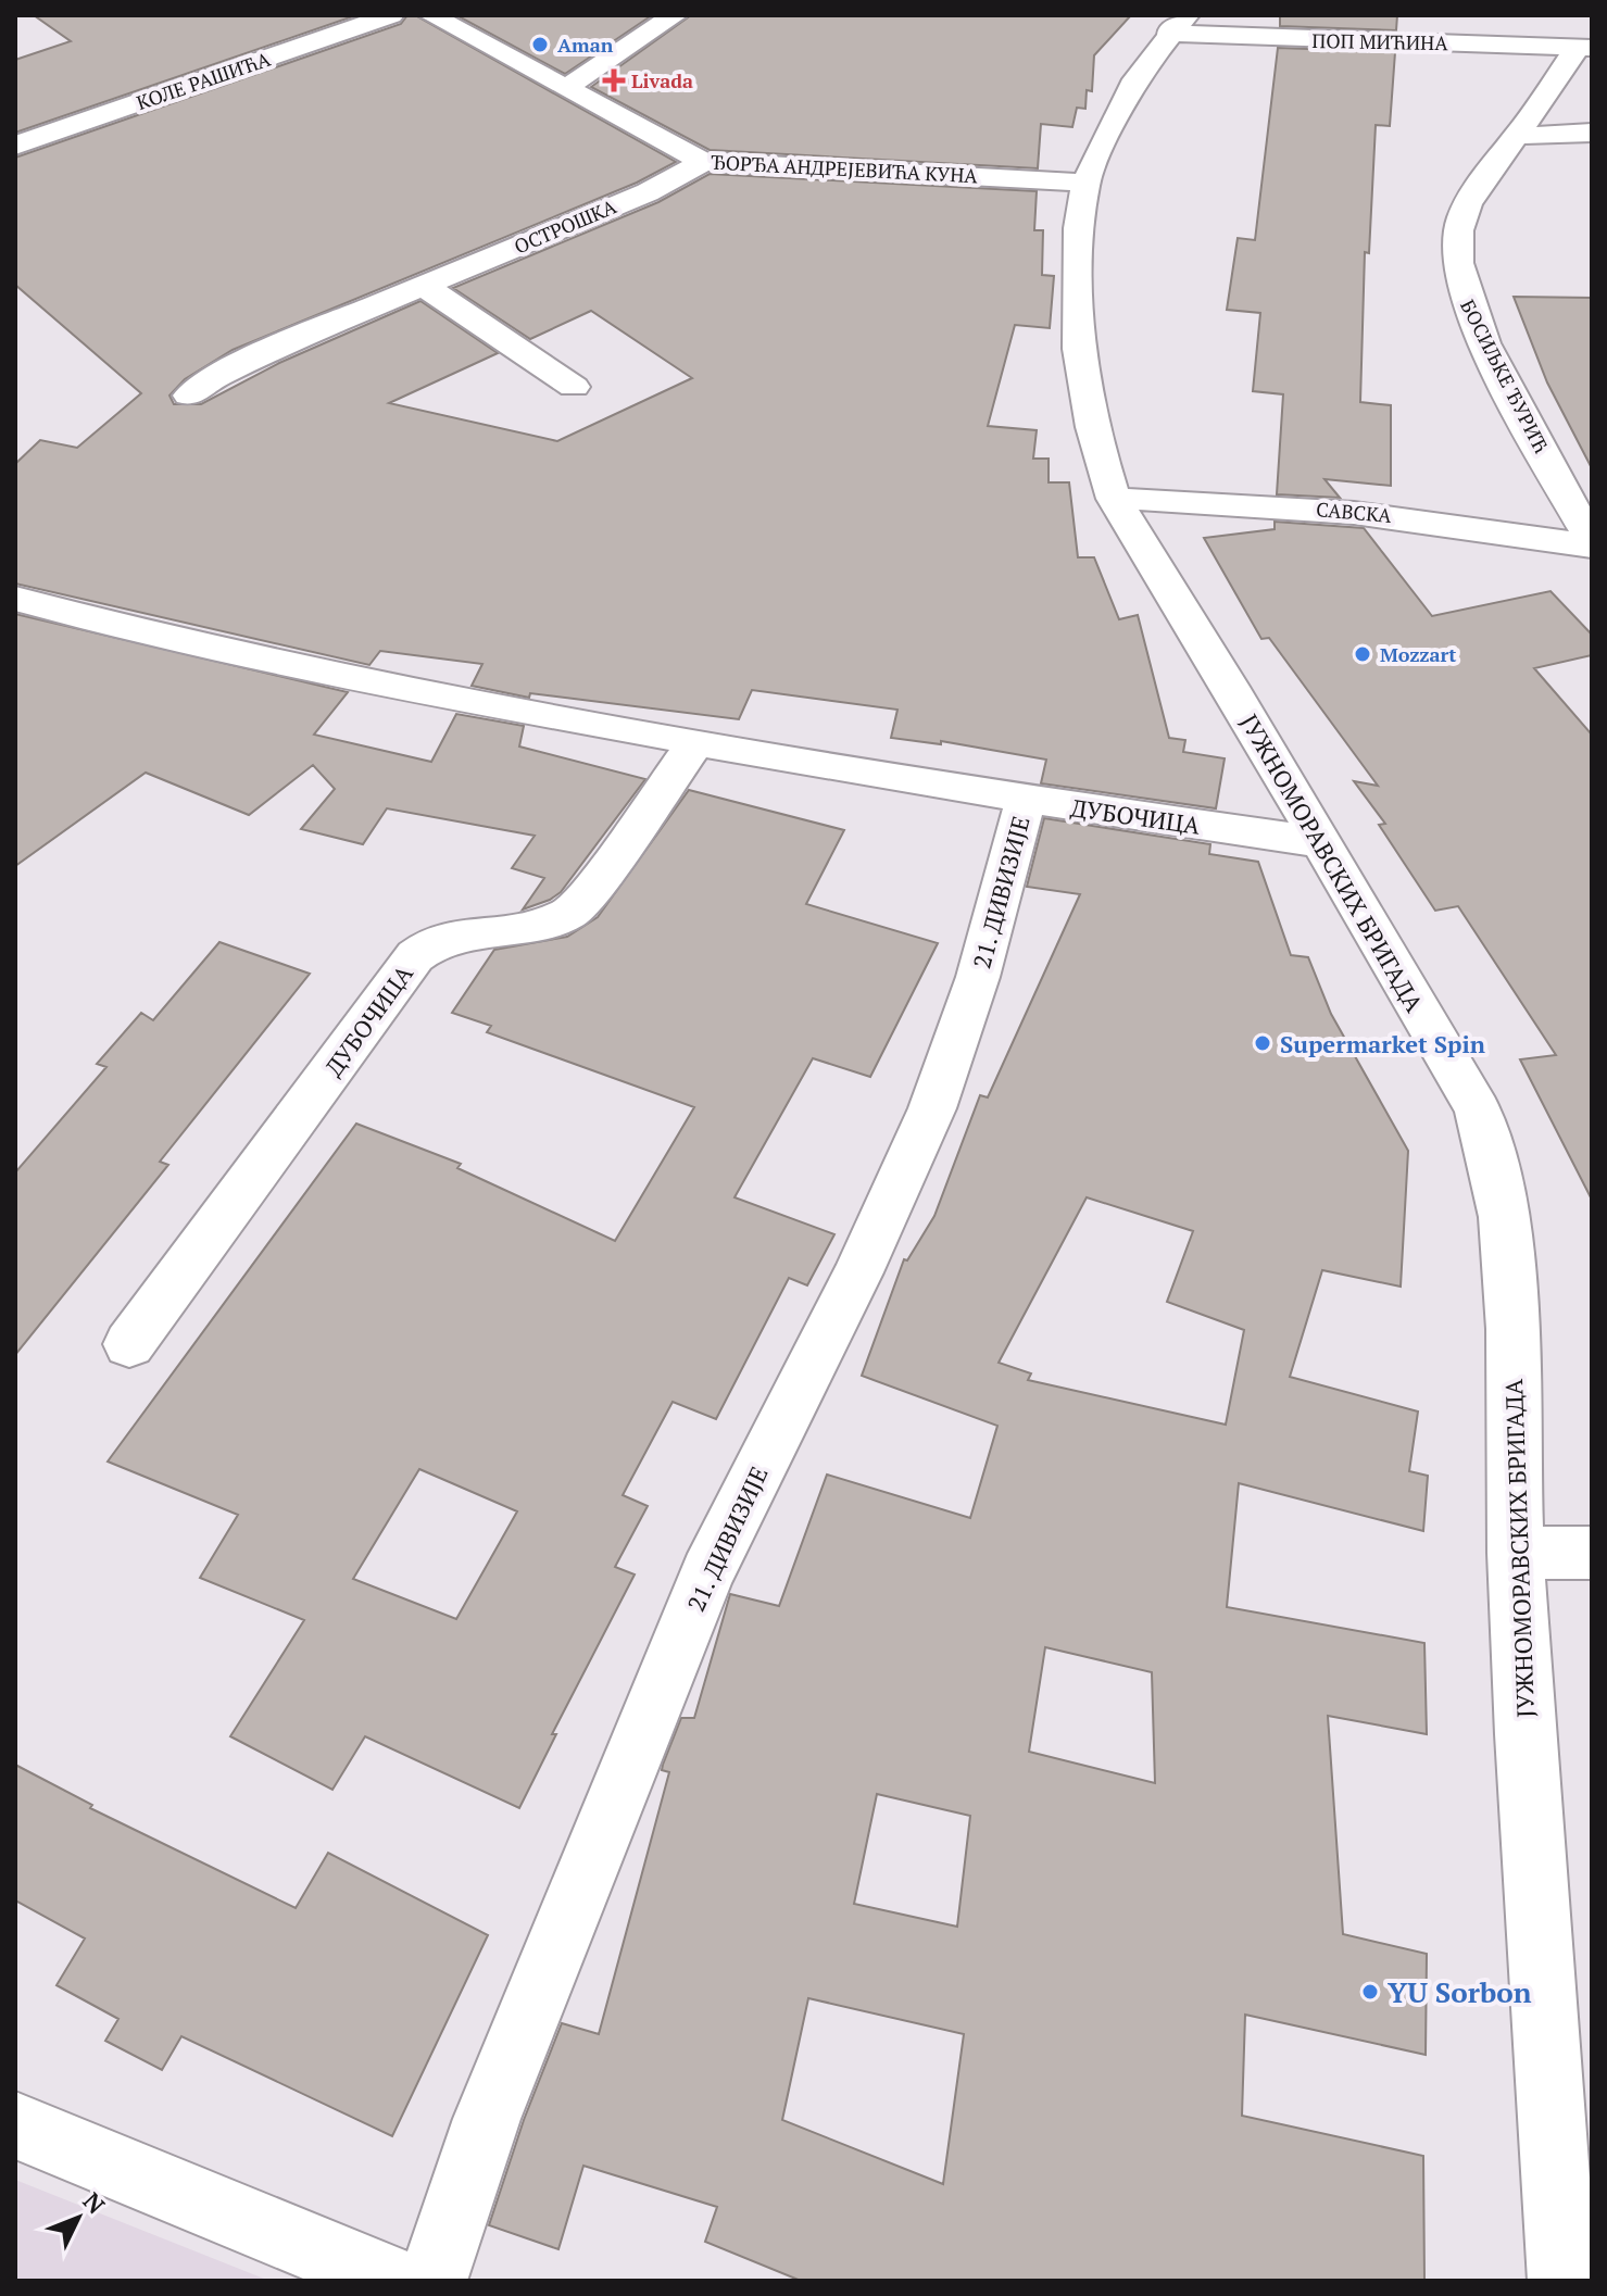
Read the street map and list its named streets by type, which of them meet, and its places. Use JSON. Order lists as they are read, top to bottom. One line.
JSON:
{"streets":{"street":["ПОП МИЋИНА","КОЛЕ РАШИЋА","ЂОРЂА АНДРЕЈЕВИЋА КУНА","ОСТРОШКА","БОСИЉКЕ ЂУРИЋ","САВСКА","ДУБОЧИЦА","ЈУЖНОМОРАВСКИХ БРИГАДА","21. ДИВИЗИЈЕ"]},"crossings":[["ПОП МИЋИНА","БОСИЉКЕ ЂУРИЋ"],["ПОП МИЋИНА","ЈУЖНОМОРАВСКИХ БРИГАДА"],["ЂОРЂА АНДРЕЈЕВИЋА КУНА","ОСТРОШКА"],["ЂОРЂА АНДРЕЈЕВИЋА КУНА","ЈУЖНОМОРАВСКИХ БРИГАДА"],["БОСИЉКЕ ЂУРИЋ","САВСКА"],["САВСКА","ЈУЖНОМОРАВСКИХ БРИГАДА"],["ДУБОЧИЦА","ЈУЖНОМОРАВСКИХ БРИГАДА"],["ДУБОЧИЦА","21. ДИВИЗИЈЕ"]],"places":{"other":["Aman","Mozzart","Supermarket Spin","YU Sorbon"],"health":["Livada"]},"north":"top right"}
